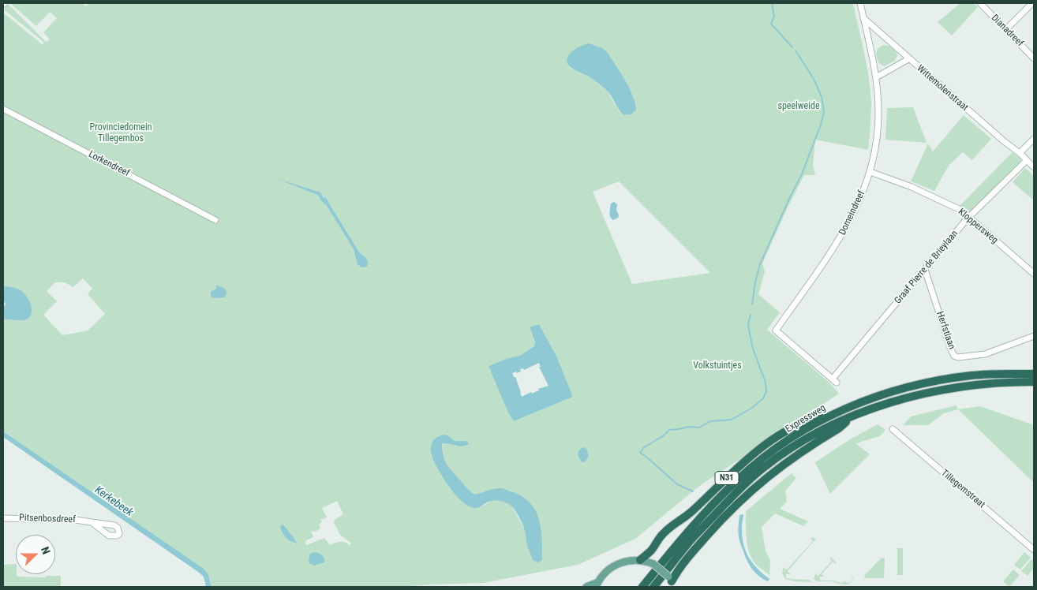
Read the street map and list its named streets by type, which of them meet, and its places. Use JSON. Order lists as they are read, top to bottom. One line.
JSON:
{"streets":{"highway":["Expressweg","N31"],"street":["Dianadreef","Wittemolenstraat","Lorkendreef","Domeindreef","Kloppersweg","Graaf Pierre de Brieylaan","Herfstlaan","Tillegemstraat","Pitsenbosdreef"]},"crossings":[["Wittemolenstraat","Domeindreef"],["Wittemolenstraat","Graaf Pierre de Brieylaan"],["Domeindreef","Kloppersweg"],["Domeindreef","Graaf Pierre de Brieylaan"],["Kloppersweg","Graaf Pierre de Brieylaan"],["Graaf Pierre de Brieylaan","Herfstlaan"],["Expressweg","N31"]],"water":["Kerkebeek"],"parks":["speelweide","Provinciedomein Tillegembos","Volkstuintjes"],"north":"right"}
